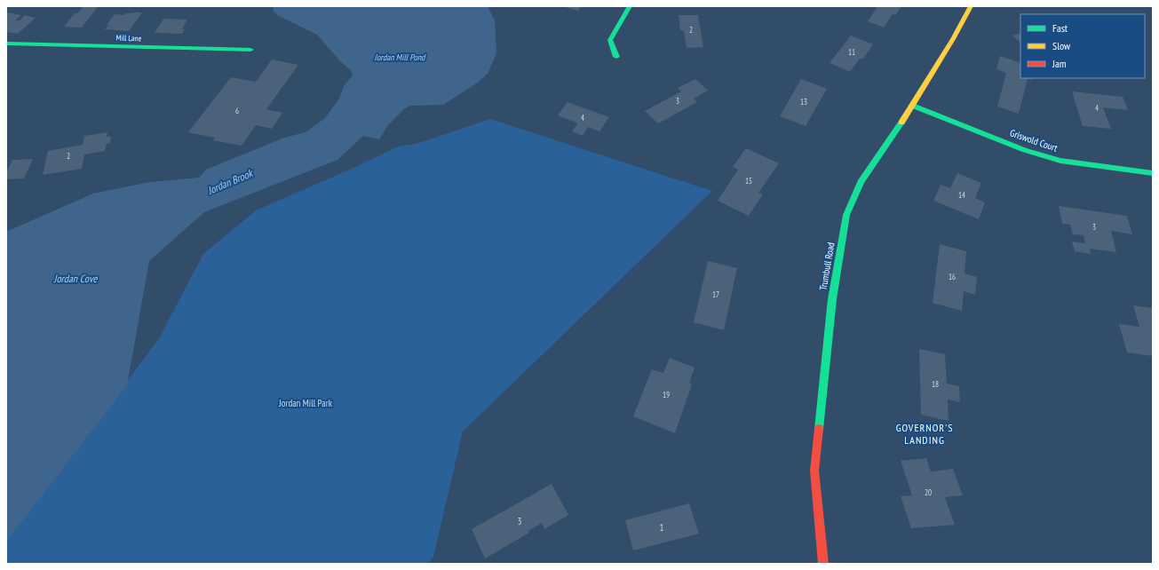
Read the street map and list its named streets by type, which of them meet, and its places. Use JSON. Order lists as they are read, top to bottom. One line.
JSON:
{"streets":{"street":["Mill Lane","Griswold Court","Trumbull Road"]},"crossings":[["Griswold Court","Trumbull Road"]],"districts":["GOVERNOR'S LANDING"],"water":["Jordan Mill Pond","Jordan Brook","Jordan Cove"],"parks":["Jordan Mill Park"],"house_numbers":["2","11","3","13","4","6","4","2","15","14","3","16","17","18","19","20","3","1"],"legend":["Fast","Slow","Jam"]}
